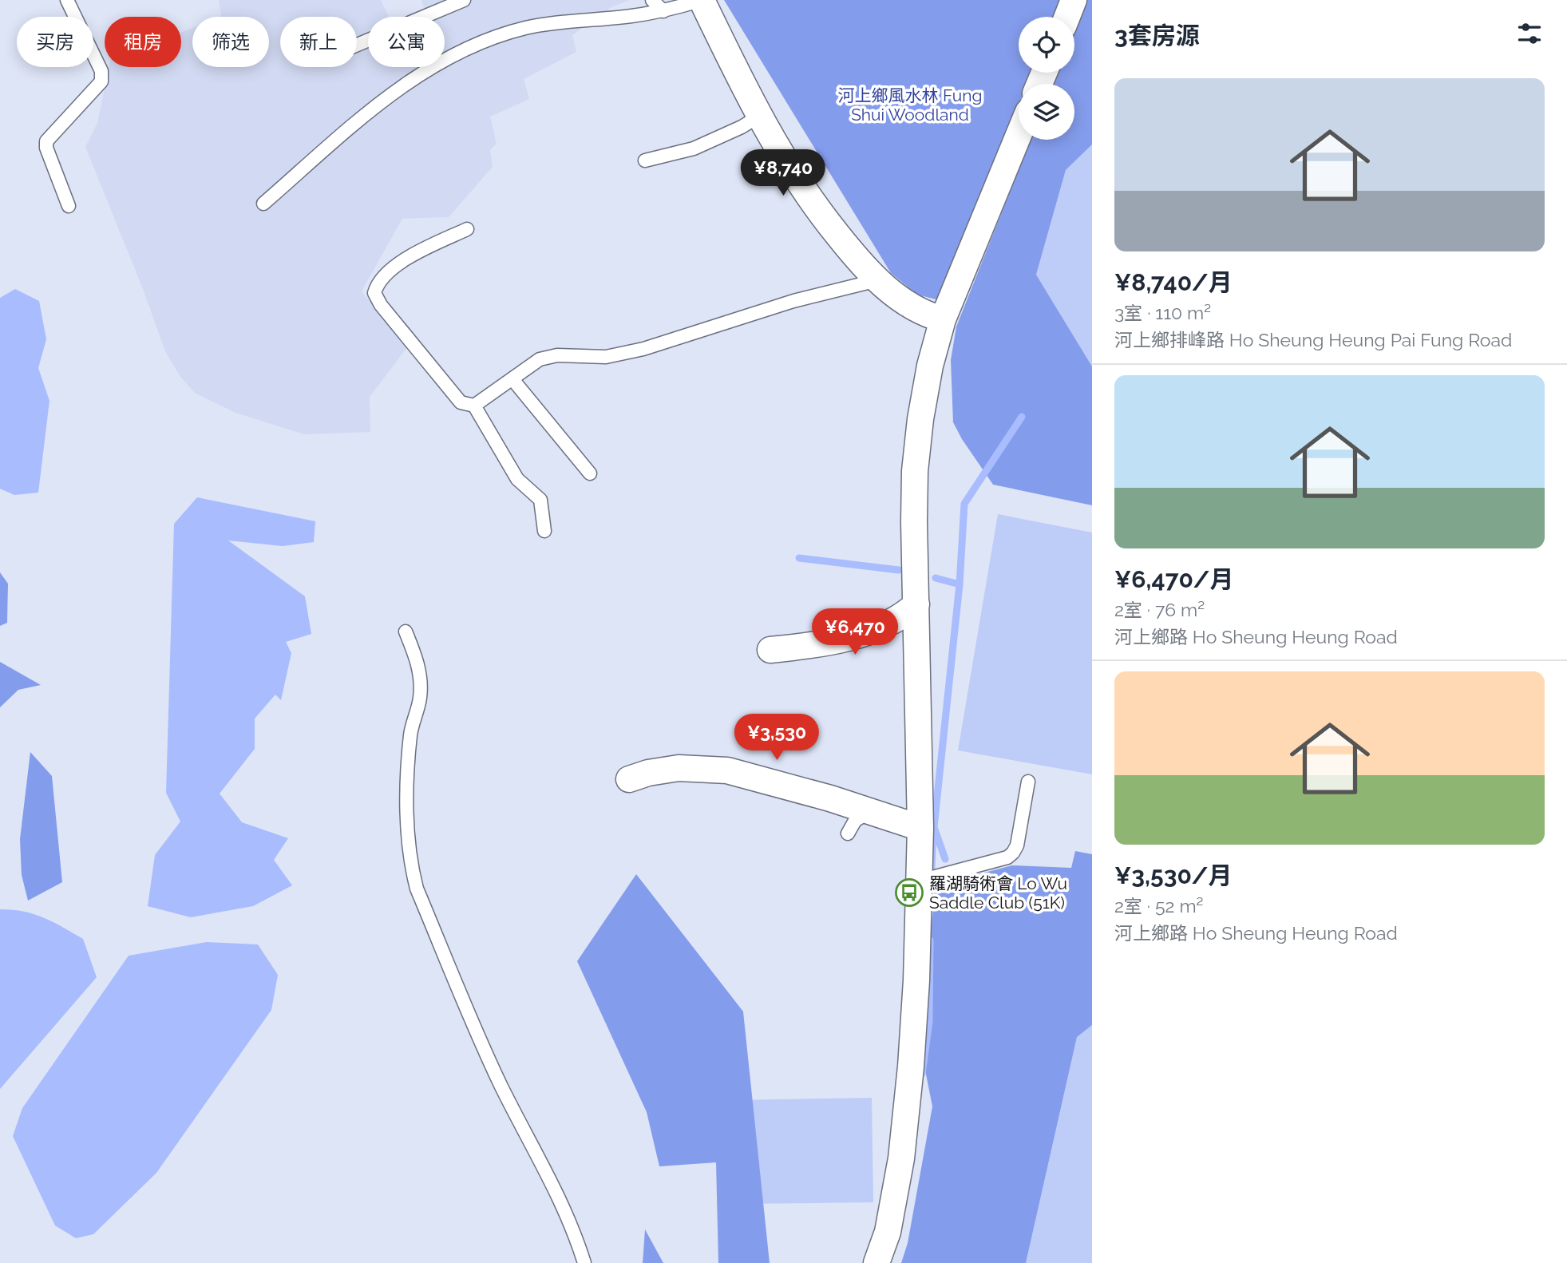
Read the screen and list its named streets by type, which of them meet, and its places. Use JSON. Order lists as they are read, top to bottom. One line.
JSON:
{"parks":["河上鄉風水林 Fung Shui Woodland"],"places":{"bus stop":["羅湖騎術會 Lo Wu Saddle Club (51K)"]},"page":{"heading":"3套房源","chip":["买房","租房","筛选","新上","公寓"],"list":[{"name":"¥8,740/月","note":"3室 · 110 m² · 河上鄉排峰路 Ho Sheung Heung Pai Fung Road"},{"name":"¥6,470/月","note":"2室 · 76 m² · 河上鄉路 Ho Sheung Heung Road"},{"name":"¥3,530/月","note":"2室 · 52 m² · 河上鄉路 Ho Sheung Heung Road"}],"price":["¥8,740","¥6,470","¥3,530"]}}
